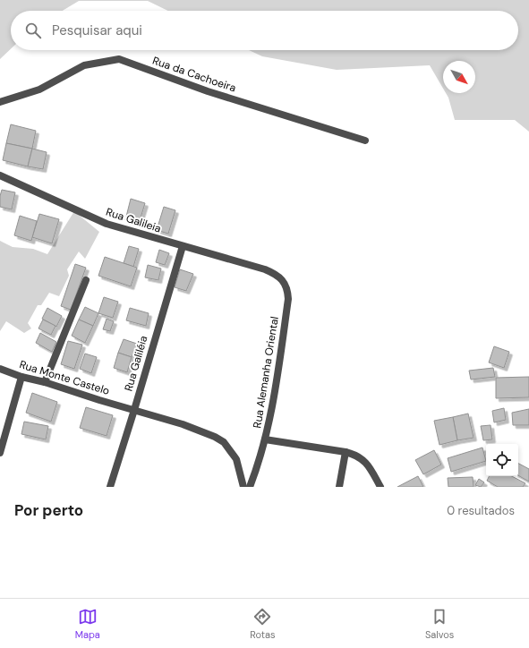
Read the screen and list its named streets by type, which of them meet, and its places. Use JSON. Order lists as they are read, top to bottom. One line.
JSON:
{"streets":{"street":["Rua da Cachoeira","Rua Galileia","Rua Galiléia","Rua Alemanha Oriental","Rua Monte Castelo"]},"crossings":[["Rua Galileia","Rua Galiléia"],["Rua Galileia","Rua Alemanha Oriental"],["Rua Galiléia","Rua Monte Castelo"]],"north":"bottom right","page":{"search":"Pesquisar aqui","heading":["Por perto","0 resultados"],"nav":["Mapa","Rotas","Salvos"]}}
